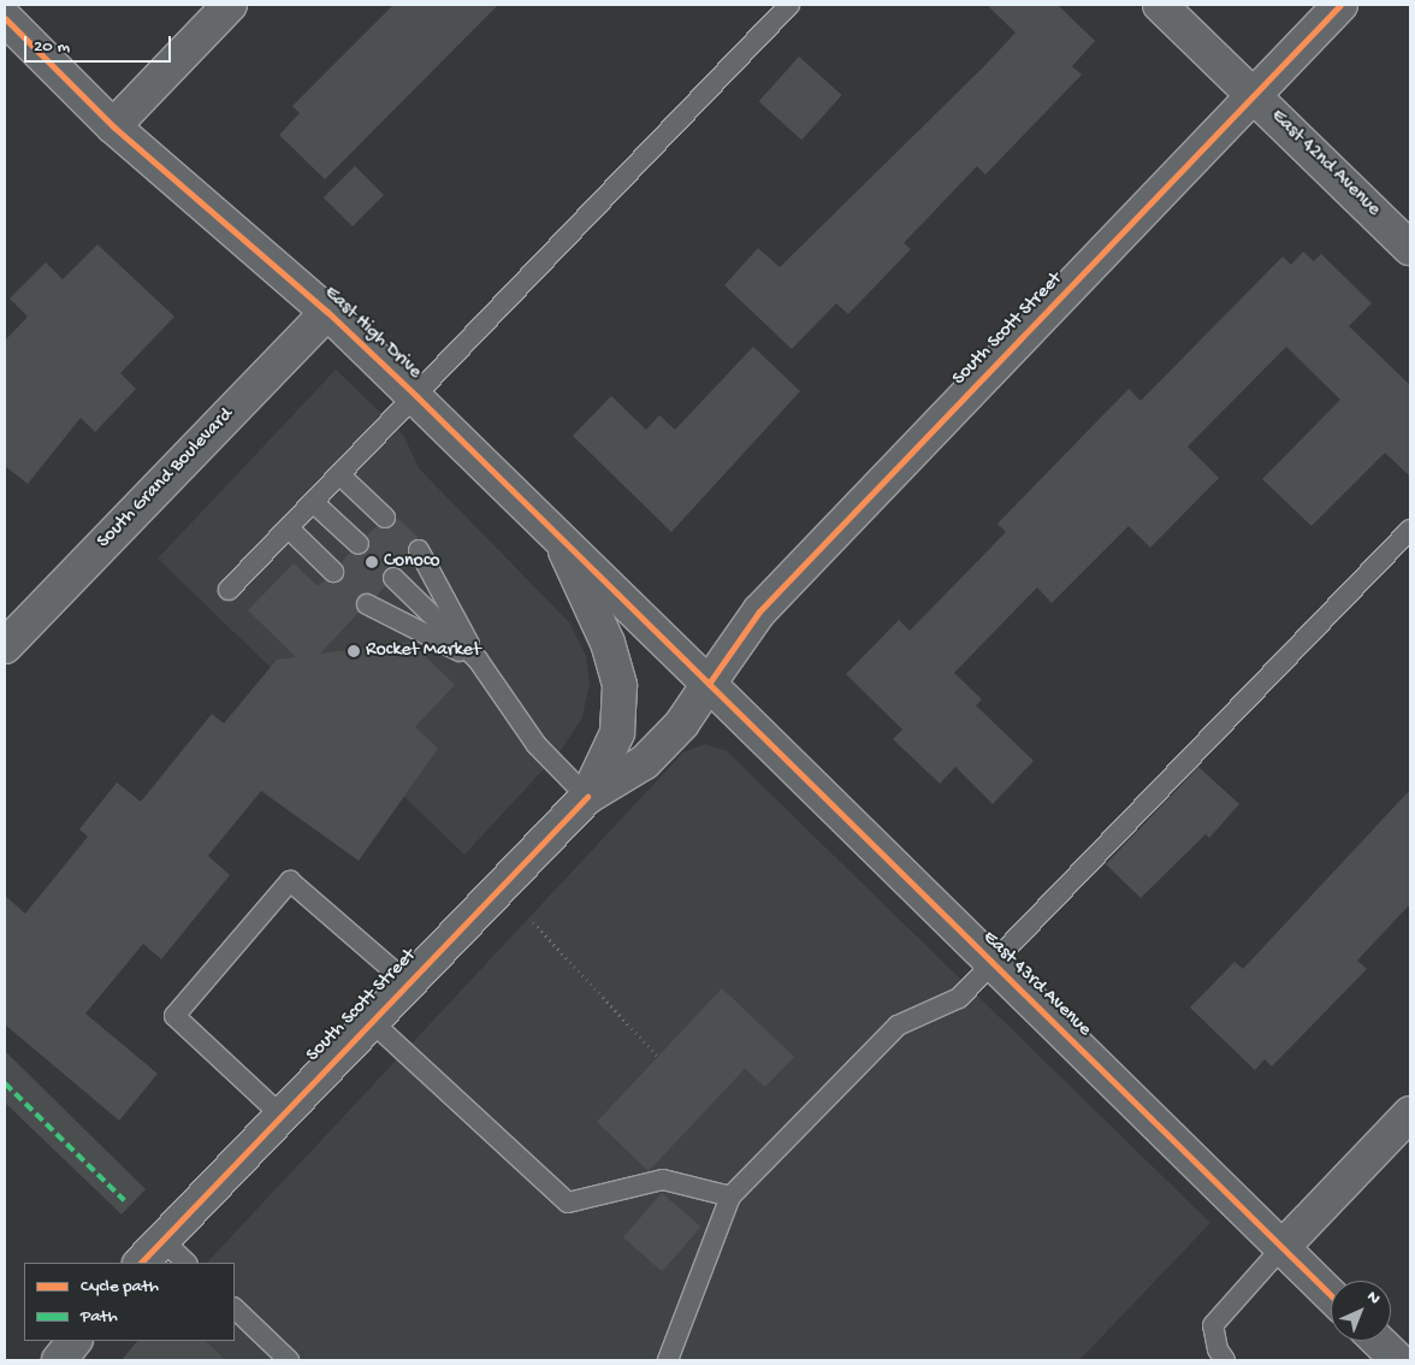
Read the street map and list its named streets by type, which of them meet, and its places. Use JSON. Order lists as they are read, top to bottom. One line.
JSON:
{"streets":{"street":["East 42nd Avenue","South Scott Street","East High Drive","South Grand Boulevard","East 43rd Avenue"]},"crossings":[["East 42nd Avenue","South Scott Street"],["South Scott Street","East High Drive"],["South Scott Street","East 43rd Avenue"],["East High Drive","South Grand Boulevard"],["East High Drive","East 43rd Avenue"]],"places":["Conoco","Rocket Market"],"legend":["Cycle path","Path"],"scale_bar":"20 m","north":"top right"}
